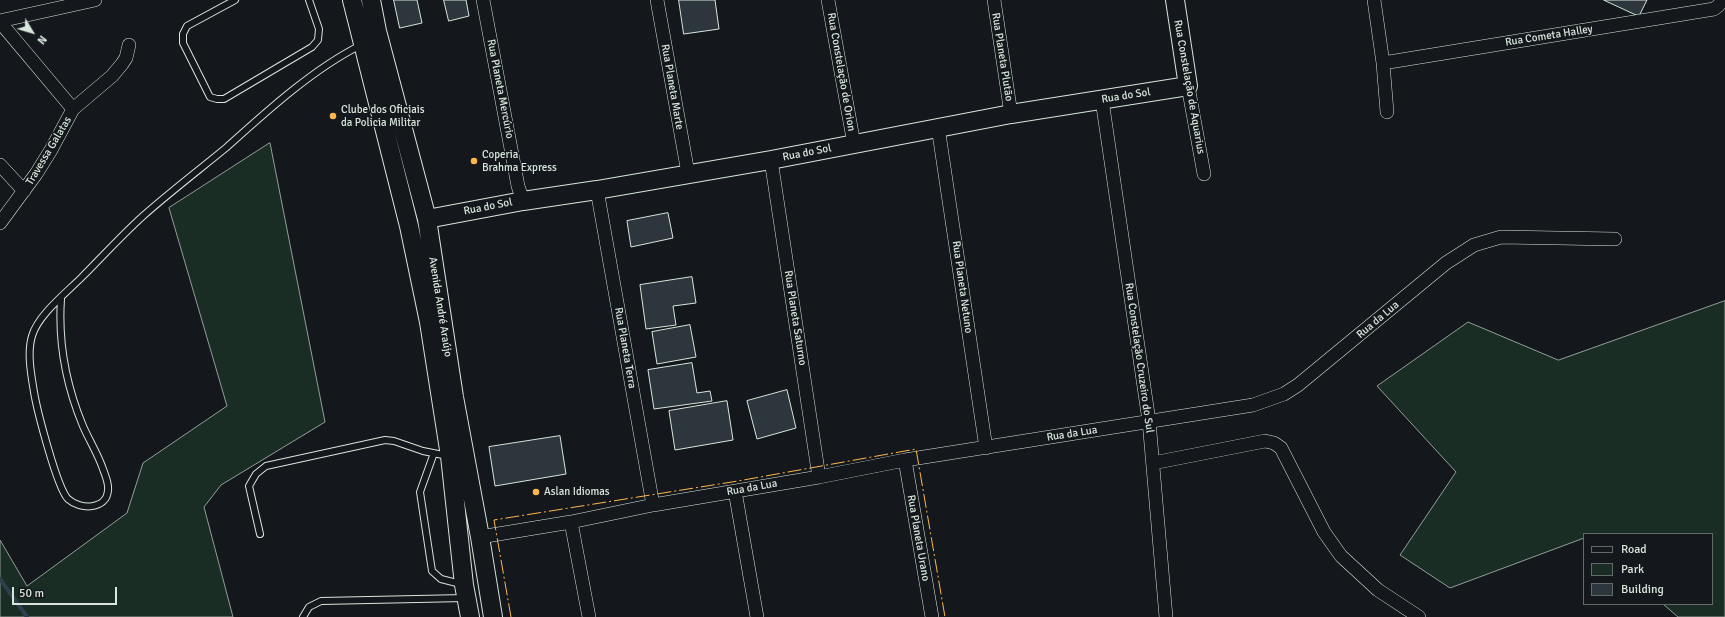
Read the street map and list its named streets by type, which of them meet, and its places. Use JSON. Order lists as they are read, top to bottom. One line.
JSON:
{"streets":{"main road":["Rua Constelação de Aquarius","Rua do Sol","Avenida André Araújo"],"street":["Rua Cometa Halley","Rua Planeta Plutão","Rua Constelação de Orion","Rua Planeta Marte","Rua Planeta Mercúrio","Travessa Galatas","Rua Planeta Netuno","Rua Planeta Saturno","Rua da Lua","Rua Planeta Terra","Rua Constelação Cruzeiro do Sul","Rua Planeta Urano"]},"crossings":[["Rua Planeta Plutão","Rua do Sol"],["Rua Constelação de Orion","Rua do Sol"],["Rua Planeta Marte","Rua do Sol"],["Rua Constelação de Aquarius","Rua do Sol"],["Rua Planeta Mercúrio","Rua do Sol"],["Rua do Sol","Rua Planeta Netuno"],["Rua do Sol","Avenida André Araújo"],["Rua do Sol","Rua Planeta Saturno"],["Rua do Sol","Rua Planeta Terra"],["Rua do Sol","Rua Constelação Cruzeiro do Sul"],["Rua Planeta Netuno","Rua da Lua"],["Avenida André Araújo","Rua da Lua"],["Rua Planeta Saturno","Rua da Lua"],["Rua da Lua","Rua Planeta Terra"],["Rua da Lua","Rua Constelação Cruzeiro do Sul"],["Rua da Lua","Rua Planeta Urano"]],"places":["Clube dos Oficiais da Policia Militar","Coperia Brahma Express","Aslan Idiomas"],"legend":["Road","Park","Building"],"scale_bar":"50 m","north":"bottom right"}
